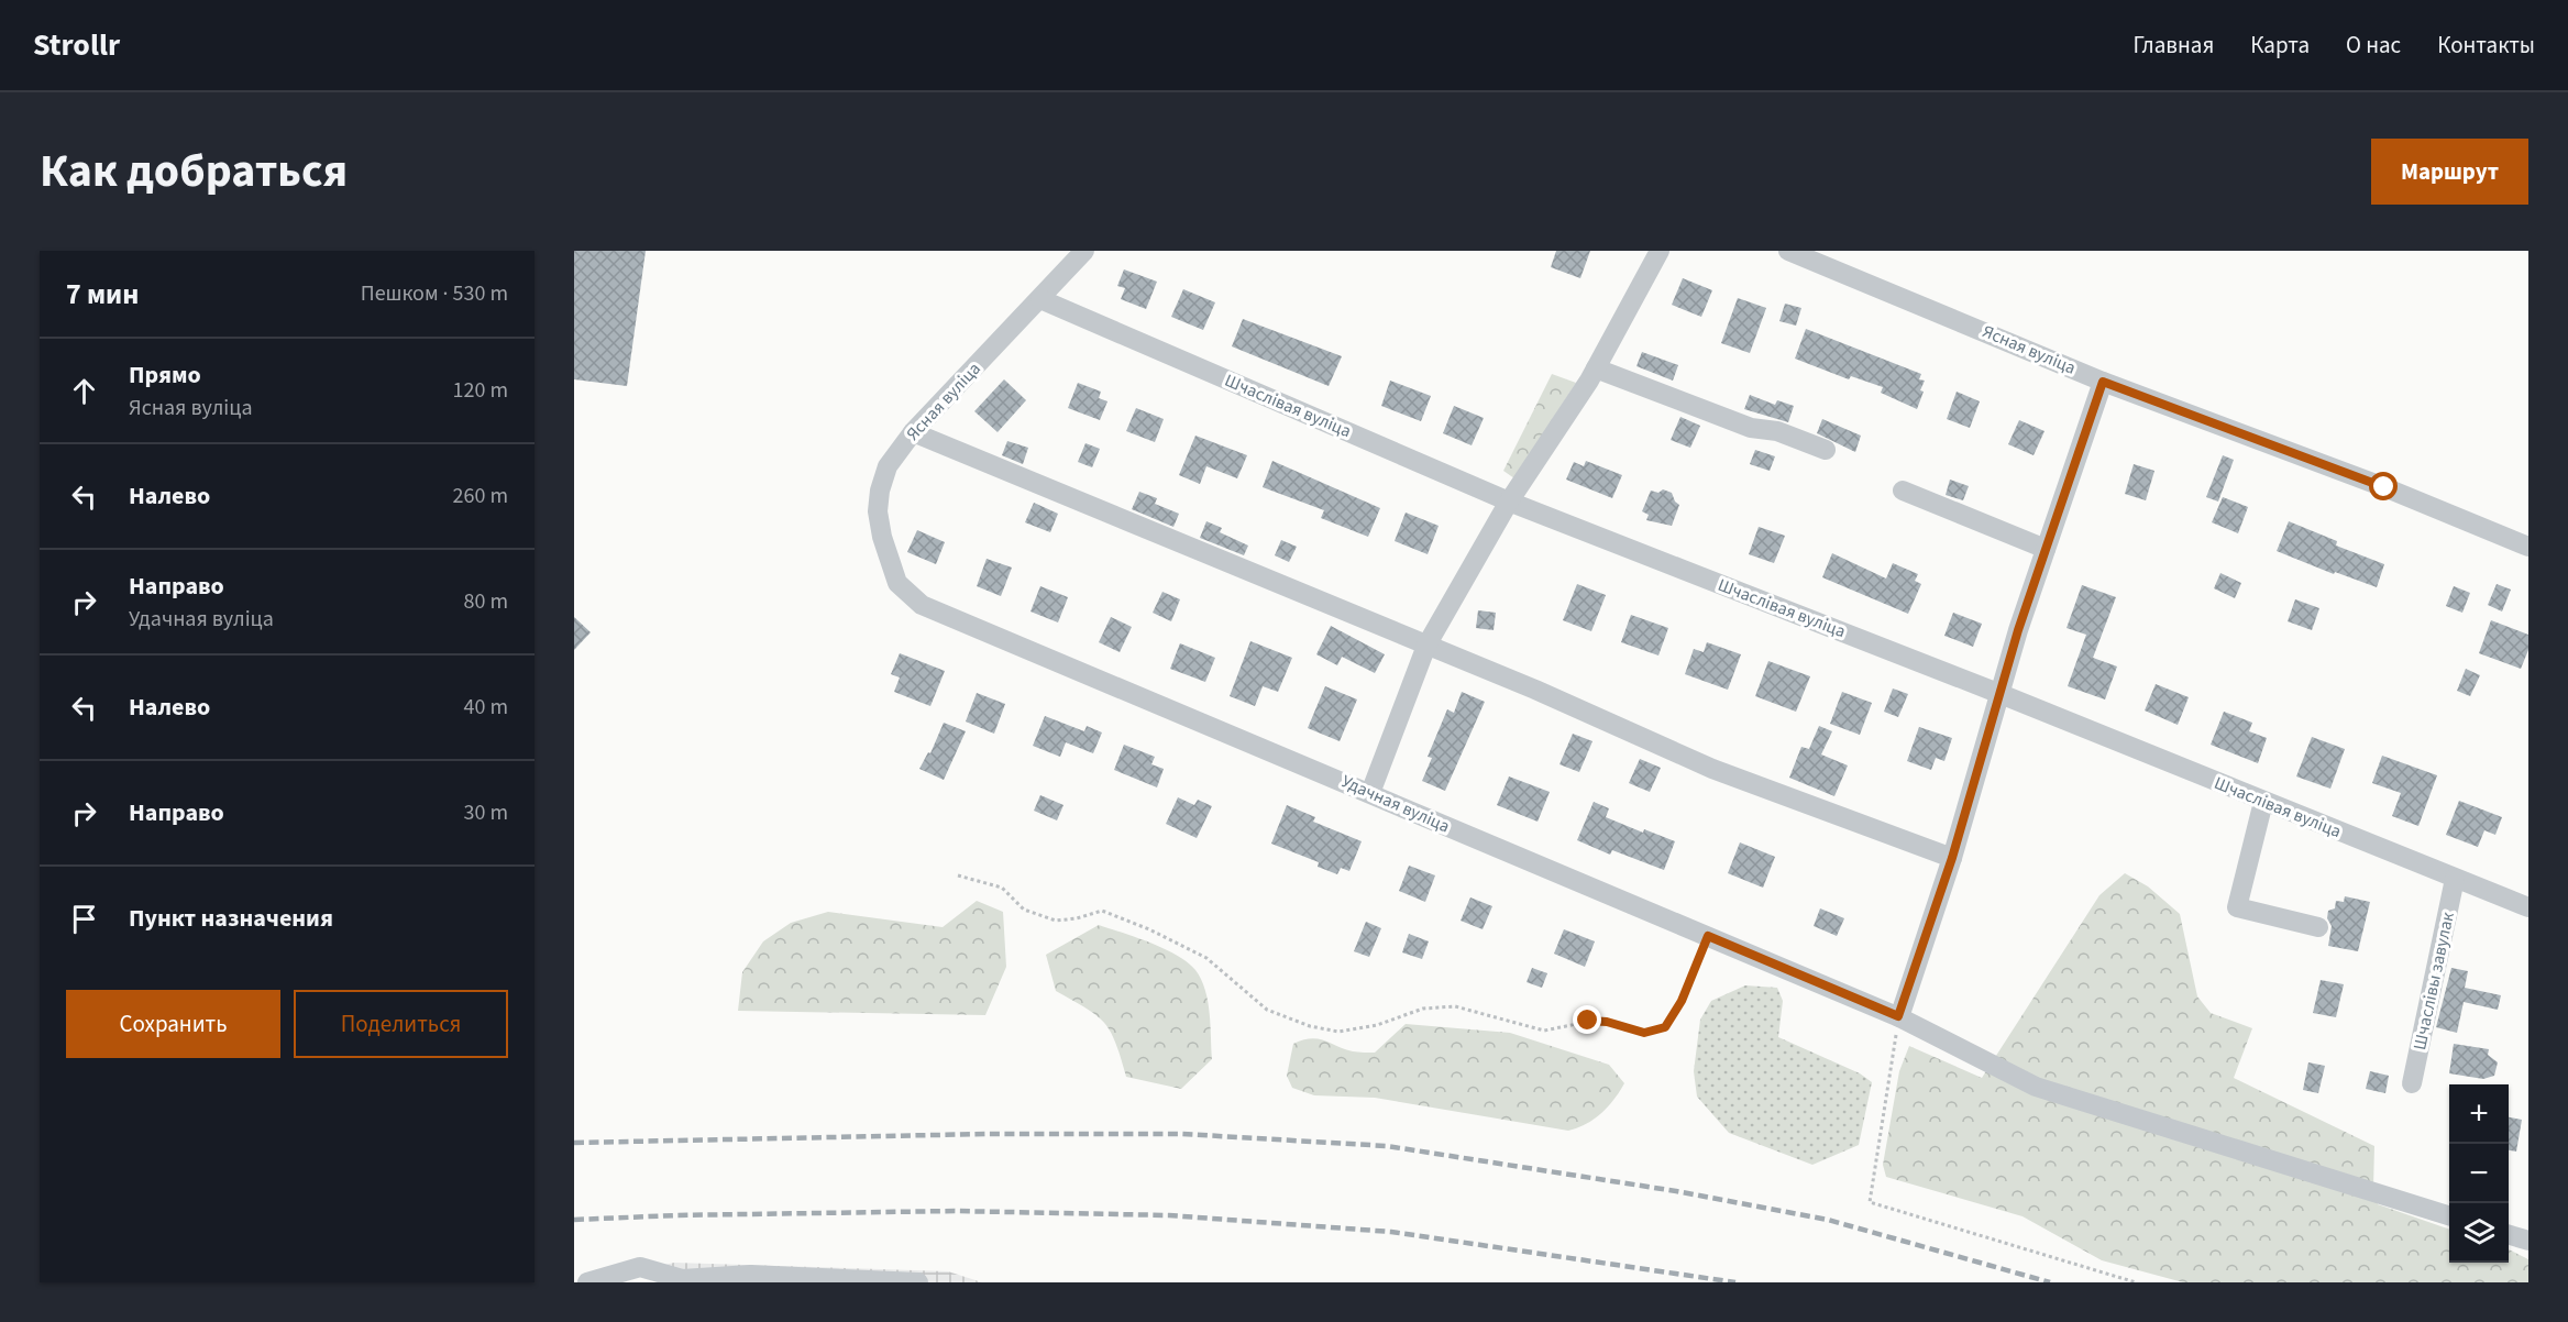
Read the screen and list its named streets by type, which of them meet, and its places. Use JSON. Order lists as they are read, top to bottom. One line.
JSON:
{"streets":{"street":["Ясная вуліца","Шчаслівая вуліца","Удачная вуліца","Шчаслівы завулак"]},"crossings":[["Ясная вуліца","Шчаслівая вуліца"],["Ясная вуліца","Удачная вуліца"],["Шчаслівая вуліца","Шчаслівы завулак"]],"page":{"header":"Strollr","nav":["Главная","Карта","О нас","Контакты"],"title":"Как добраться","buttons":["Маршрут",["Сохранить","Поделиться"]],"heading":["7 мин","Пешком · 530 m"],"list":[["Прямо","Ясная вуліца","120 m"],["Налево","260 m"],["Направо","Удачная вуліца","80 m"],["Налево","40 m"],["Направо","30 m"],"Пункт назначения"],"map_buttons":["+","−"]}}
